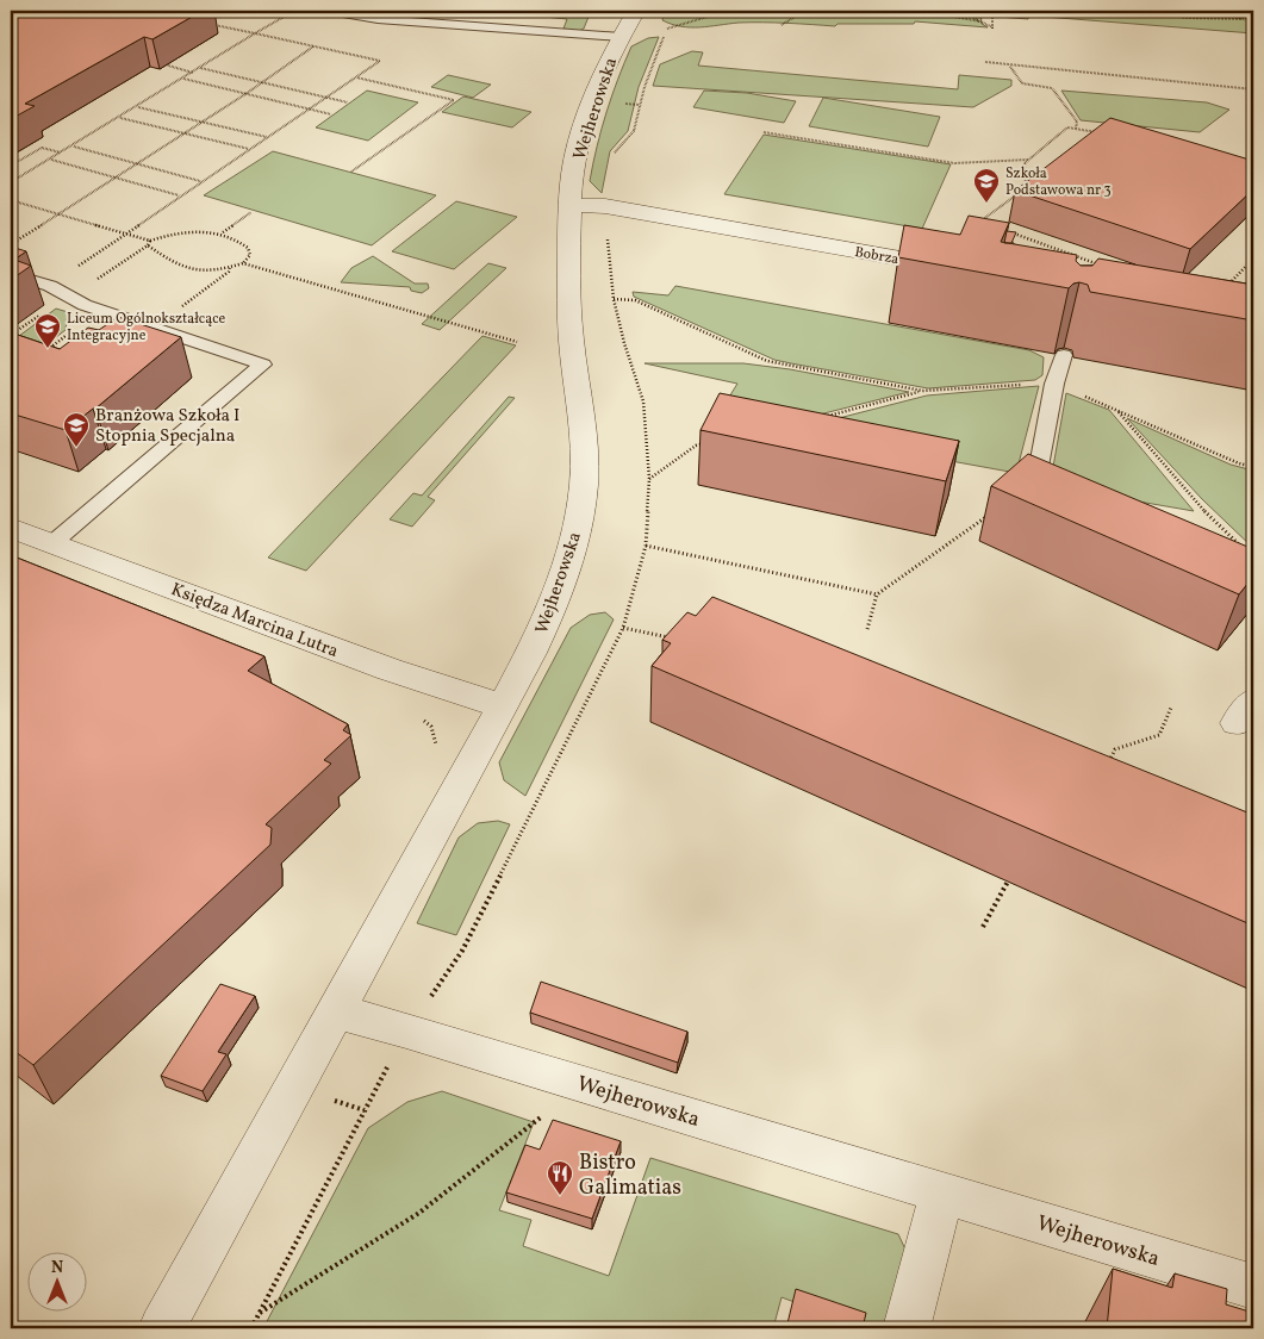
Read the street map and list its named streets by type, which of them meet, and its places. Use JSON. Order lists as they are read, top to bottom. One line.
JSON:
{"streets":{"street":["Wejherowska","Bobrza","Księdza Marcina Lutra"]},"crossings":[["Wejherowska","Bobrza"],["Wejherowska","Księdza Marcina Lutra"]],"places":{"school or university":["Szkoła Podstawowa nr 3","Liceum Ogólnokształcące Integracyjne","Branżowa Szkoła I Stopnia Specjalna"],"restaurant":["Bistro Galimatias"]},"north":"top"}
